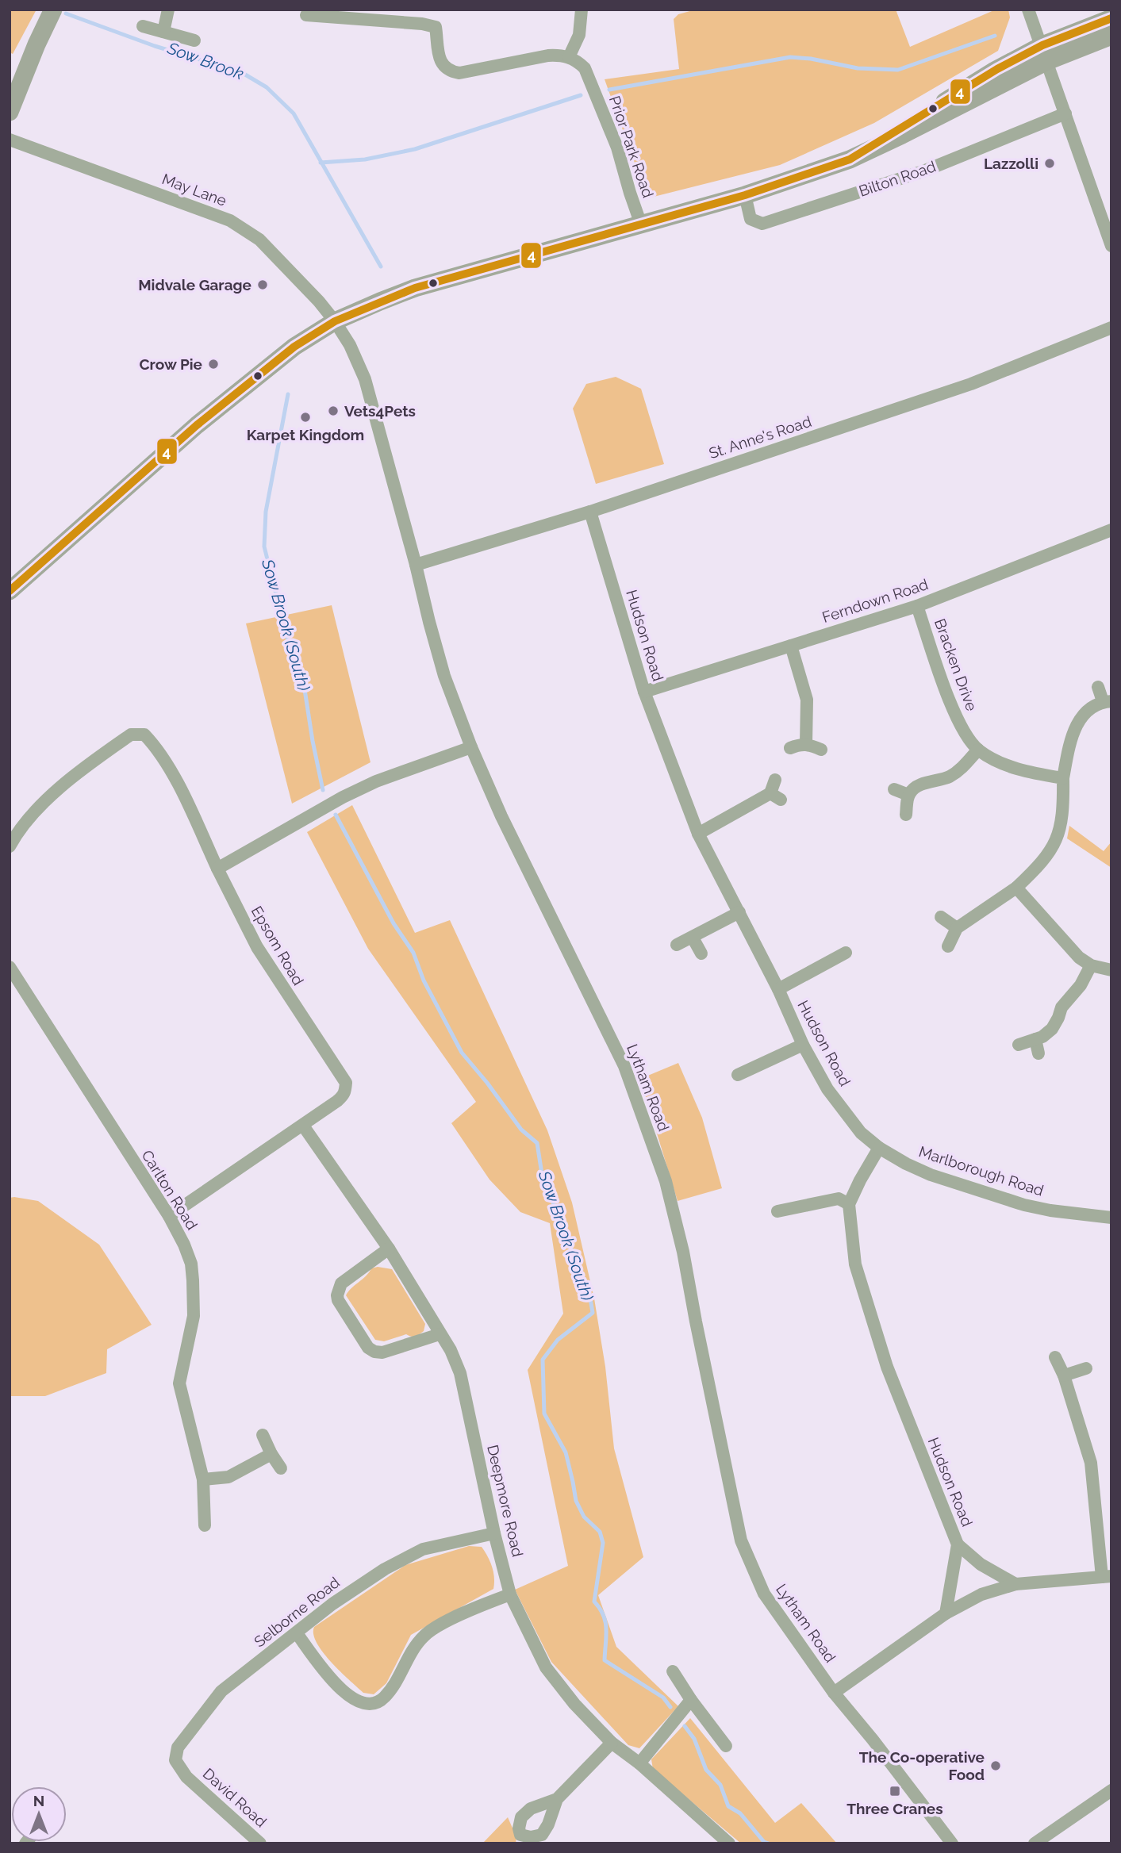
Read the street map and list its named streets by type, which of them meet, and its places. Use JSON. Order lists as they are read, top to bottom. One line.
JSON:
{"streets":{"street":["Prior Park Road","Bilton Road","May Lane","St. Anne's Road","Ferndown Road","Hudson Road","Bracken Drive","Epsom Road","Lytham Road","Marlborough Road","Carlton Road","Deepmore Road","Selborne Road","David Road"]},"crossings":[["May Lane","Lytham Road"],["St. Anne's Road","Hudson Road"],["St. Anne's Road","Lytham Road"],["Ferndown Road","Hudson Road"],["Ferndown Road","Bracken Drive"],["Hudson Road","Marlborough Road"],["Epsom Road","Carlton Road"],["Epsom Road","Deepmore Road"],["Deepmore Road","Selborne Road"],["Selborne Road","David Road"]],"water":["Sow Brook","Sow Brook (South)"],"places":{"other":["Lazzolli","Midvale Garage","Crow Pie","Vets4Pets","Karpet Kingdom","The Co-operative Food"],"transit":["Three Cranes"]},"lines":["transit line 4"],"north":"top"}
